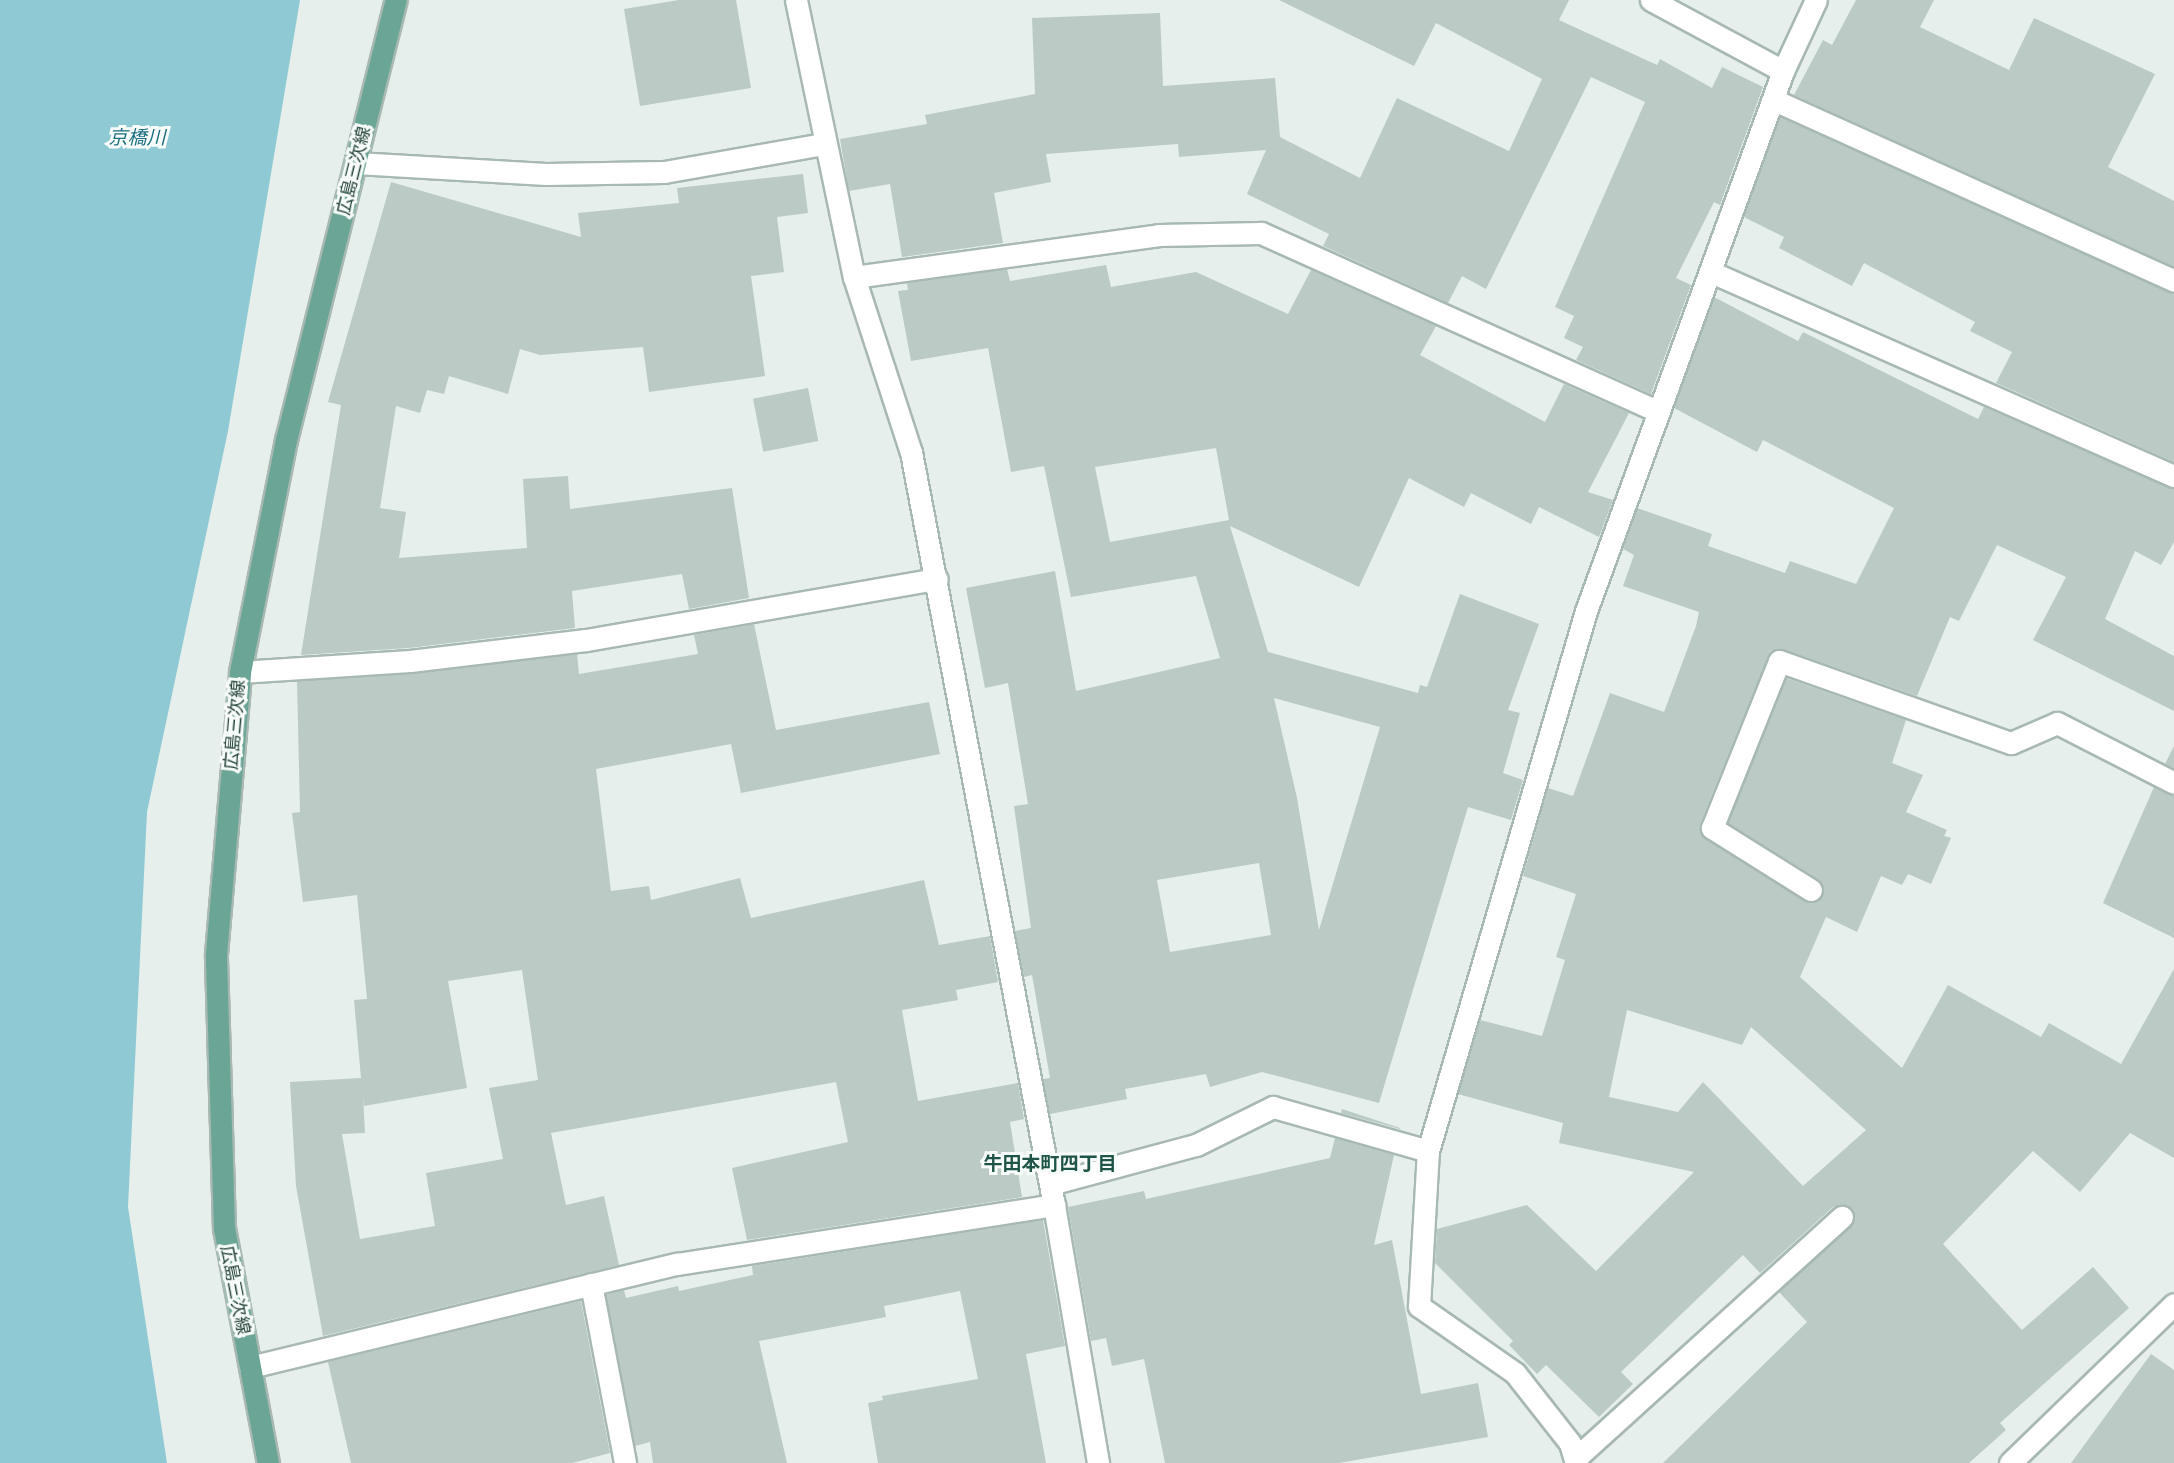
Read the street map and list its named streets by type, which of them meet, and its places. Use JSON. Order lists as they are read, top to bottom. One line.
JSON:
{"streets":{"main road":["広島三次線"]},"districts":["牛田本町四丁目"],"water":["京橋川"]}
